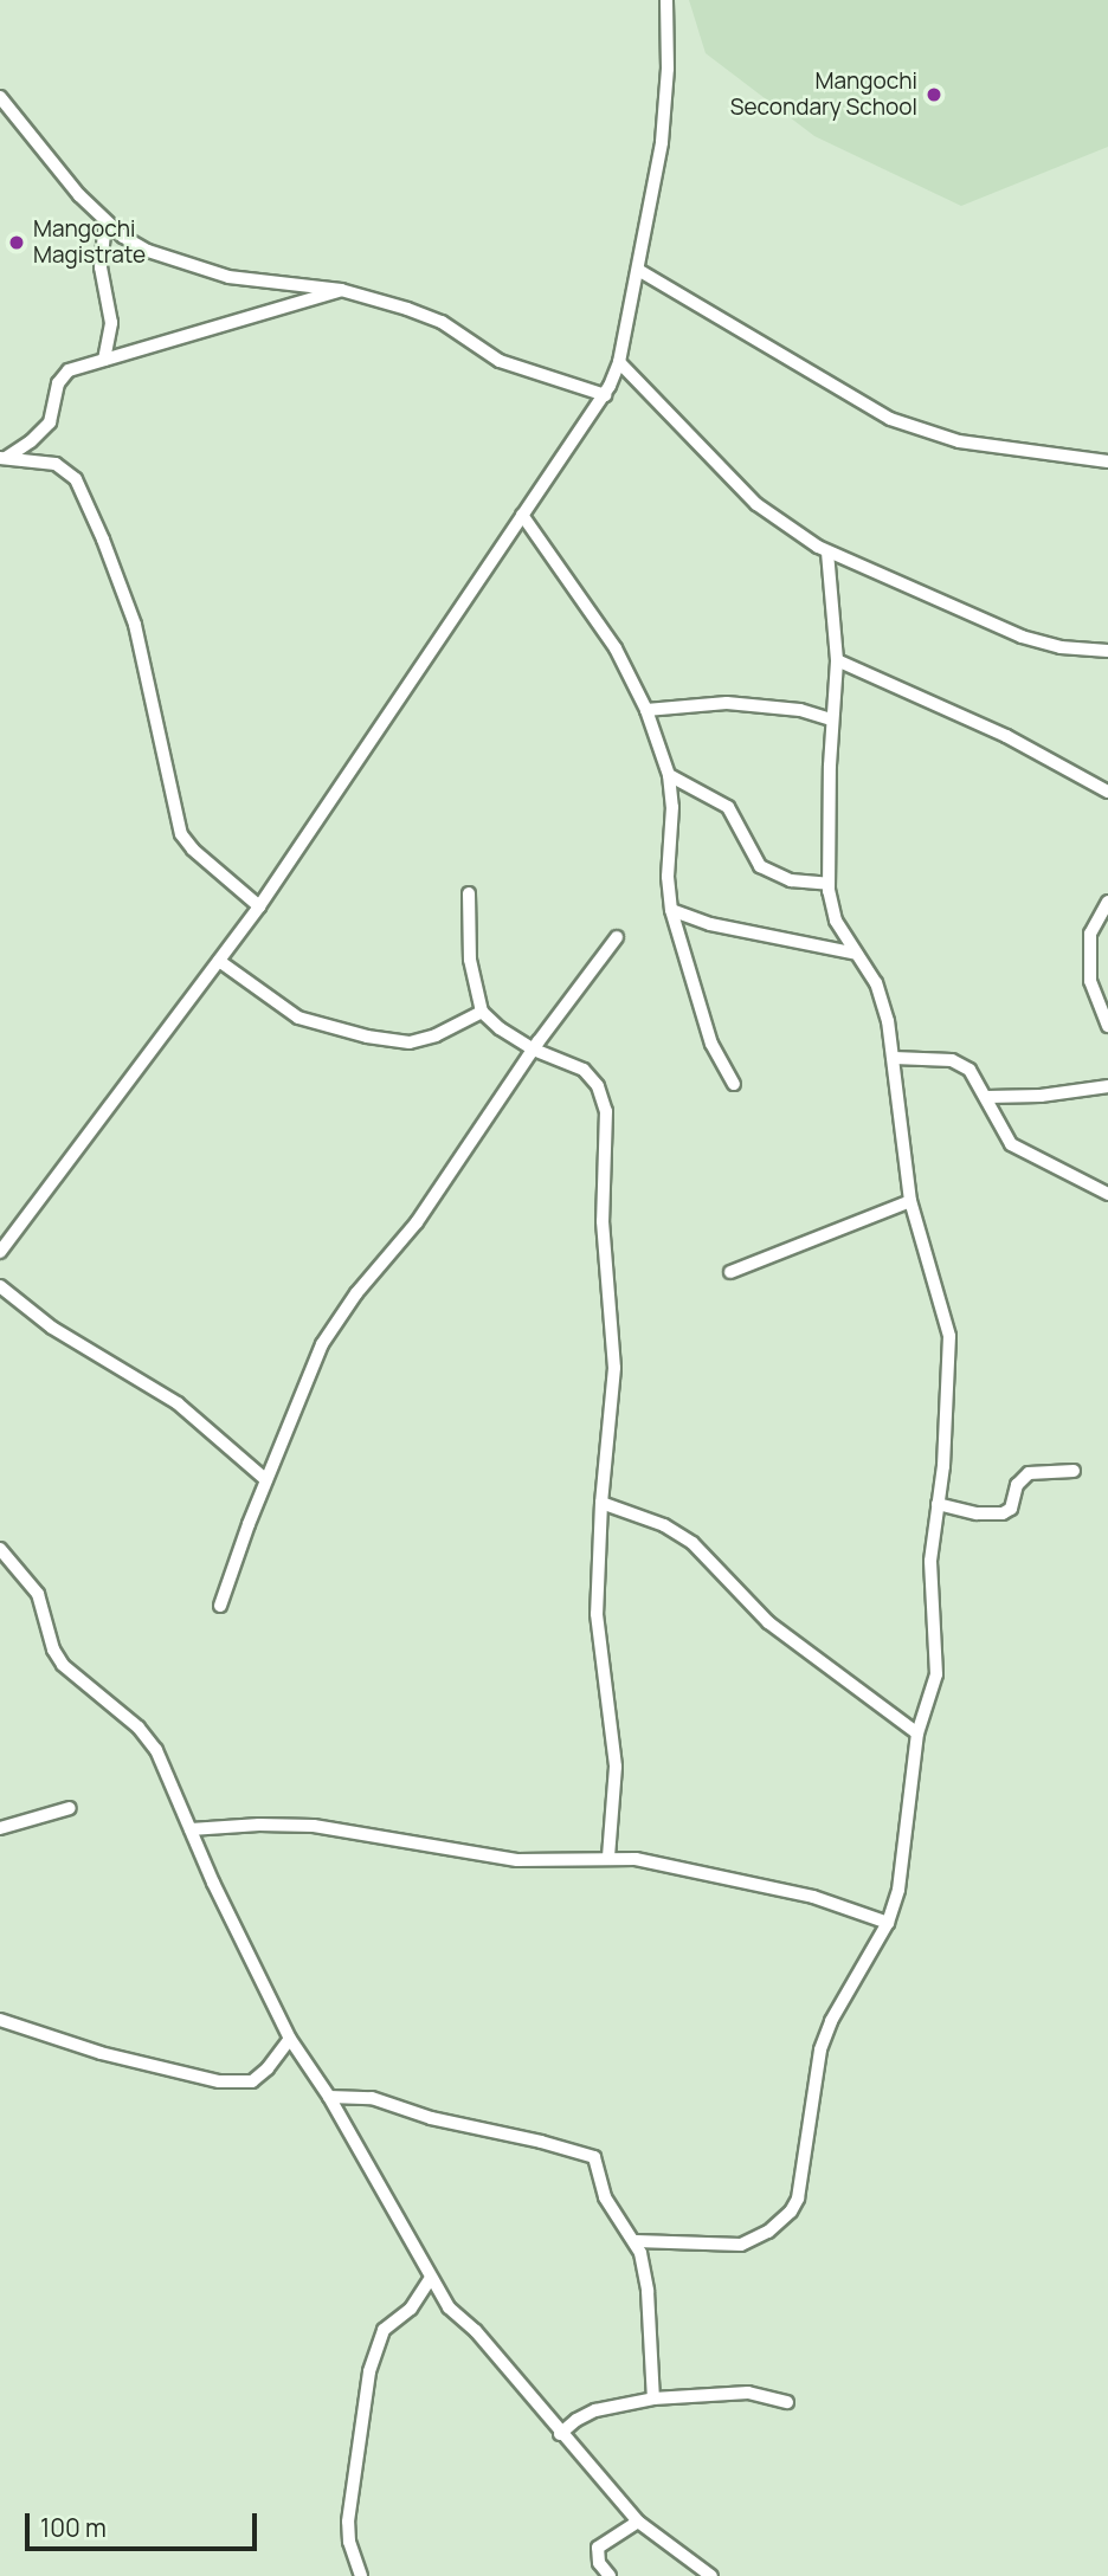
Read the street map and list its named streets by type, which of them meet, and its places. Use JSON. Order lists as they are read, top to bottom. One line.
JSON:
{"places":["Mangochi Secondary School","Mangochi Magistrate"],"scale_bar":"100 m"}
